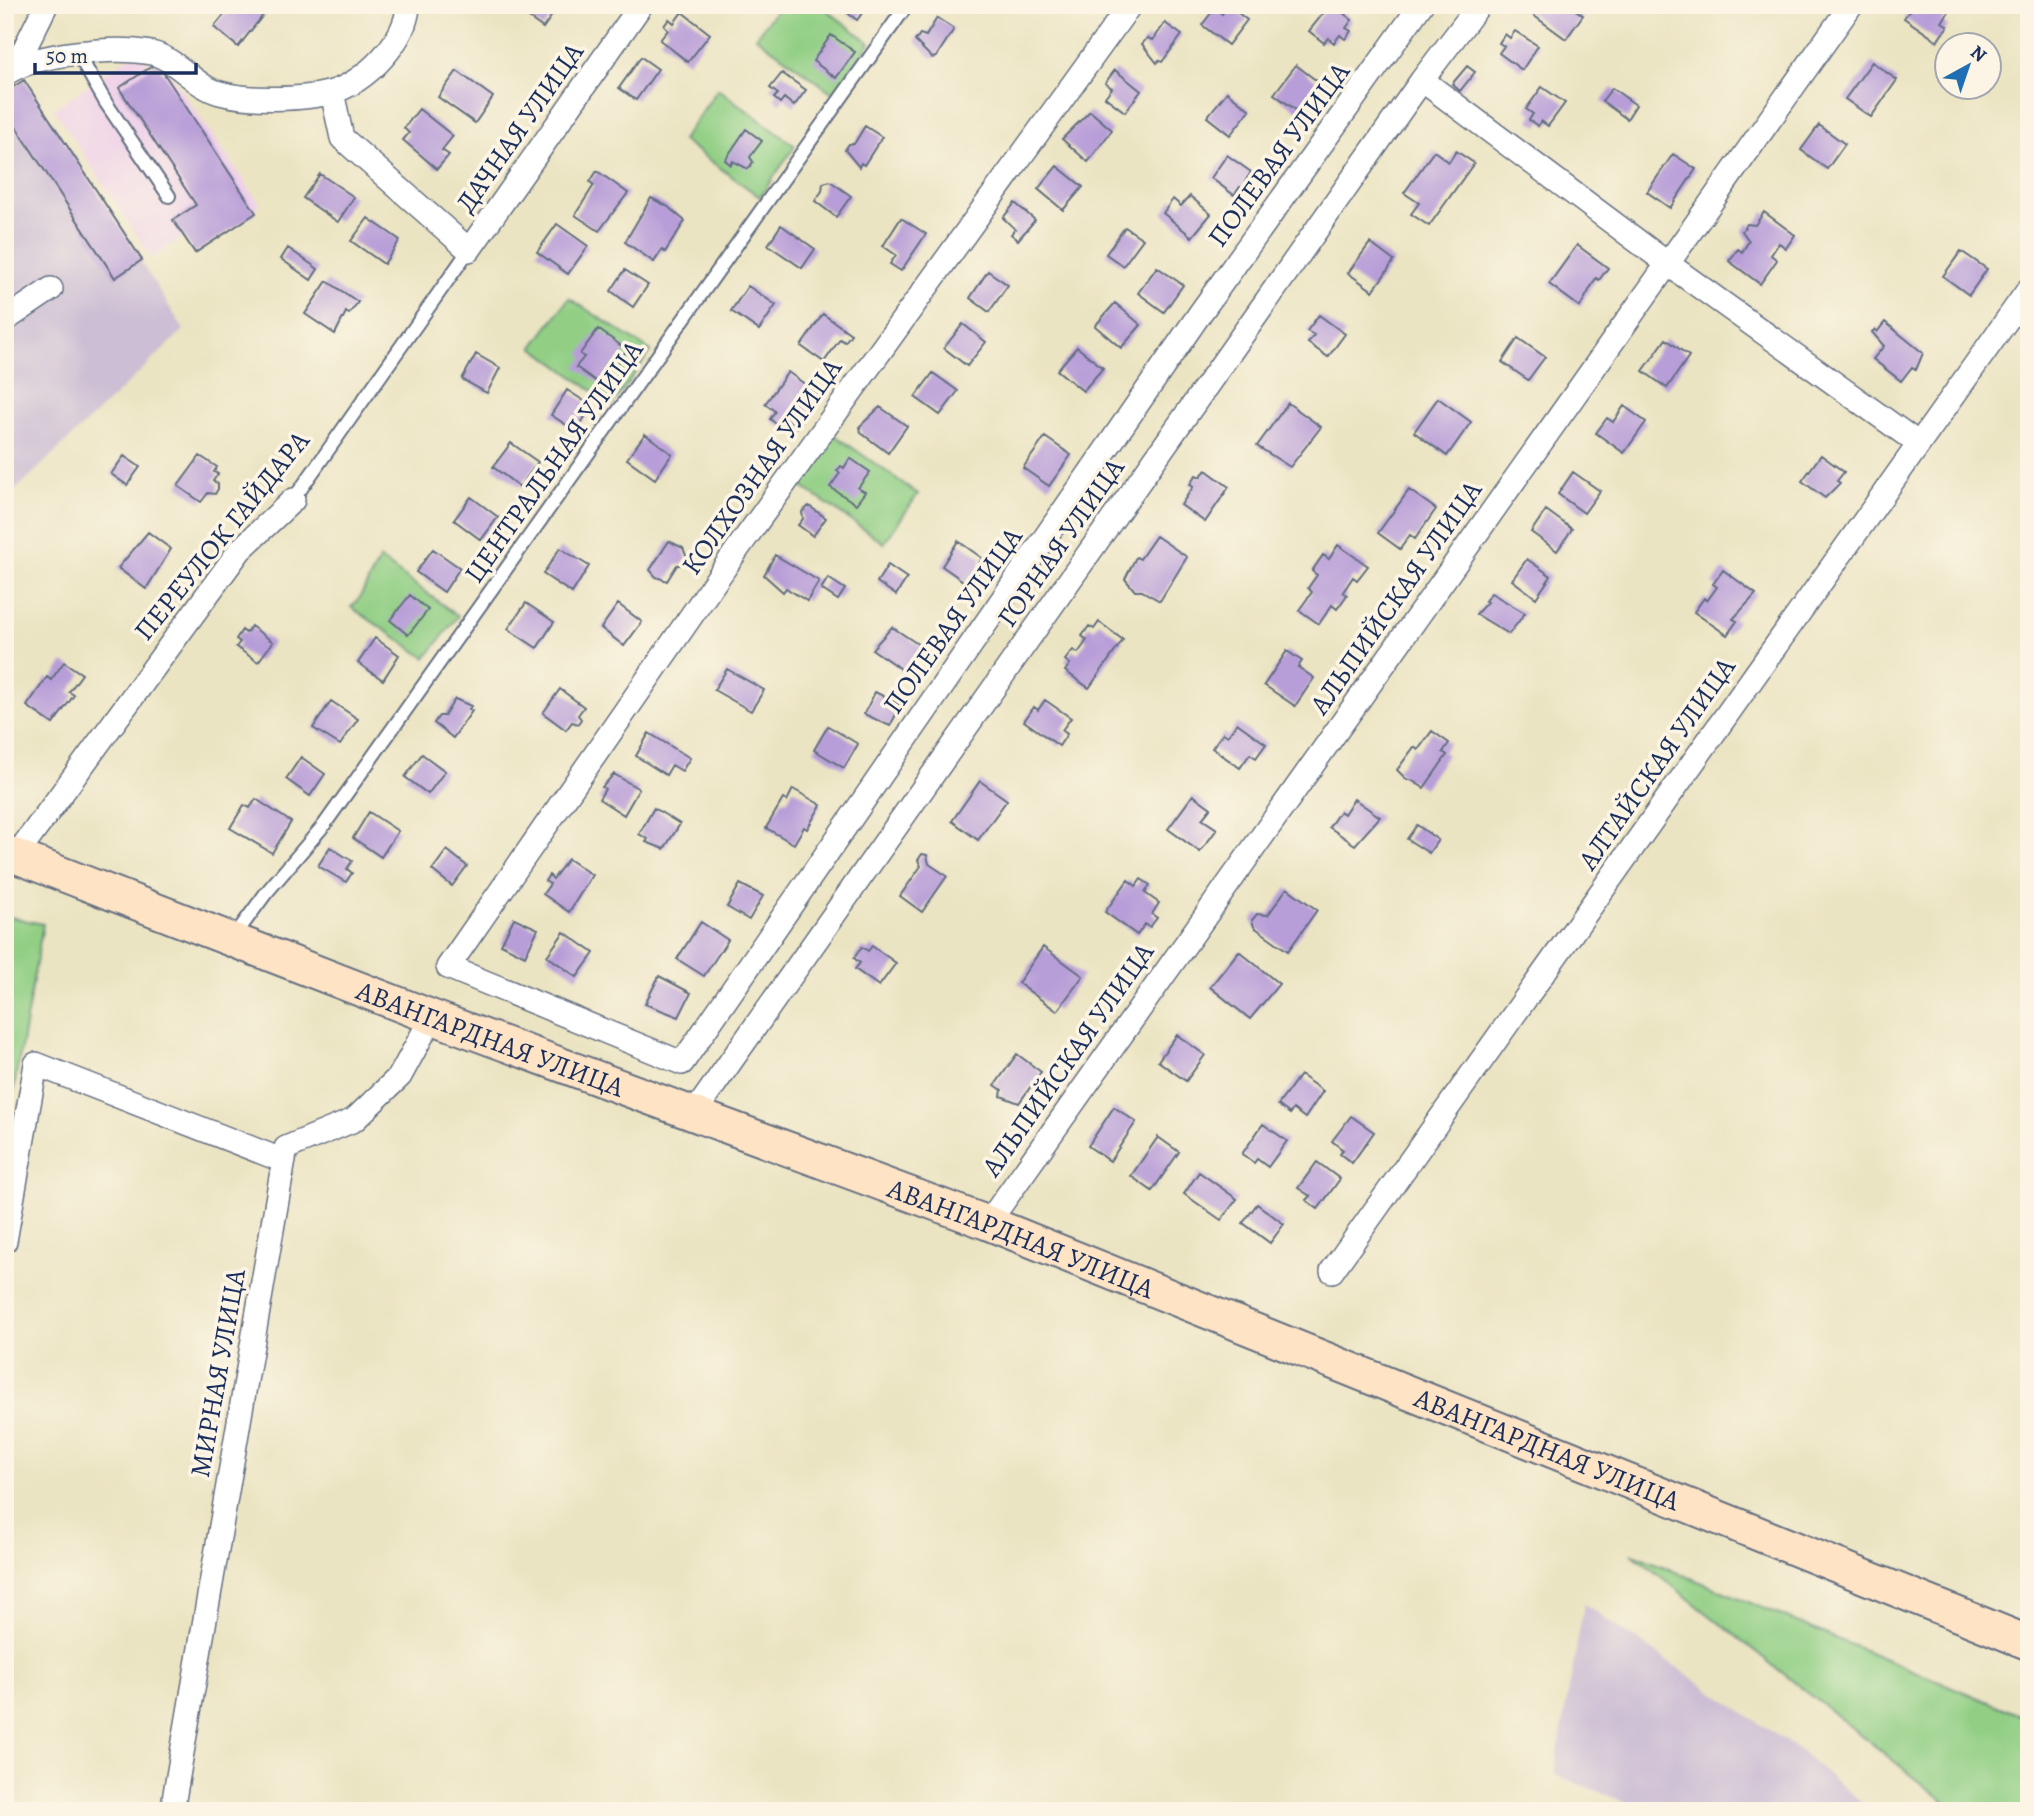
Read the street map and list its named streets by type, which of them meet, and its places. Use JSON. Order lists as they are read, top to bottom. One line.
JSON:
{"streets":{"main road":["АВАНГАРДНАЯ УЛИЦА"],"street":["ДАЧНАЯ УЛИЦА","ПОЛЕВАЯ УЛИЦА","КОЛХОЗНАЯ УЛИЦА","ПЕРЕУЛОК ГАЙДАРА","ГОРНАЯ УЛИЦА","АЛЬПИЙСКАЯ УЛИЦА","АЛТАЙСКАЯ УЛИЦА","МИРНАЯ УЛИЦА"],"lane":["ЦЕНТРАЛЬНАЯ УЛИЦА"]},"crossings":[["ДАЧНАЯ УЛИЦА","ПЕРЕУЛОК ГАЙДАРА"],["ПОЛЕВАЯ УЛИЦА","КОЛХОЗНАЯ УЛИЦА"],["ЦЕНТРАЛЬНАЯ УЛИЦА","АВАНГАРДНАЯ УЛИЦА"],["ПЕРЕУЛОК ГАЙДАРА","АВАНГАРДНАЯ УЛИЦА"],["ГОРНАЯ УЛИЦА","АВАНГАРДНАЯ УЛИЦА"],["АЛЬПИЙСКАЯ УЛИЦА","АВАНГАРДНАЯ УЛИЦА"]],"scale_bar":"50 m","north":"top right"}
